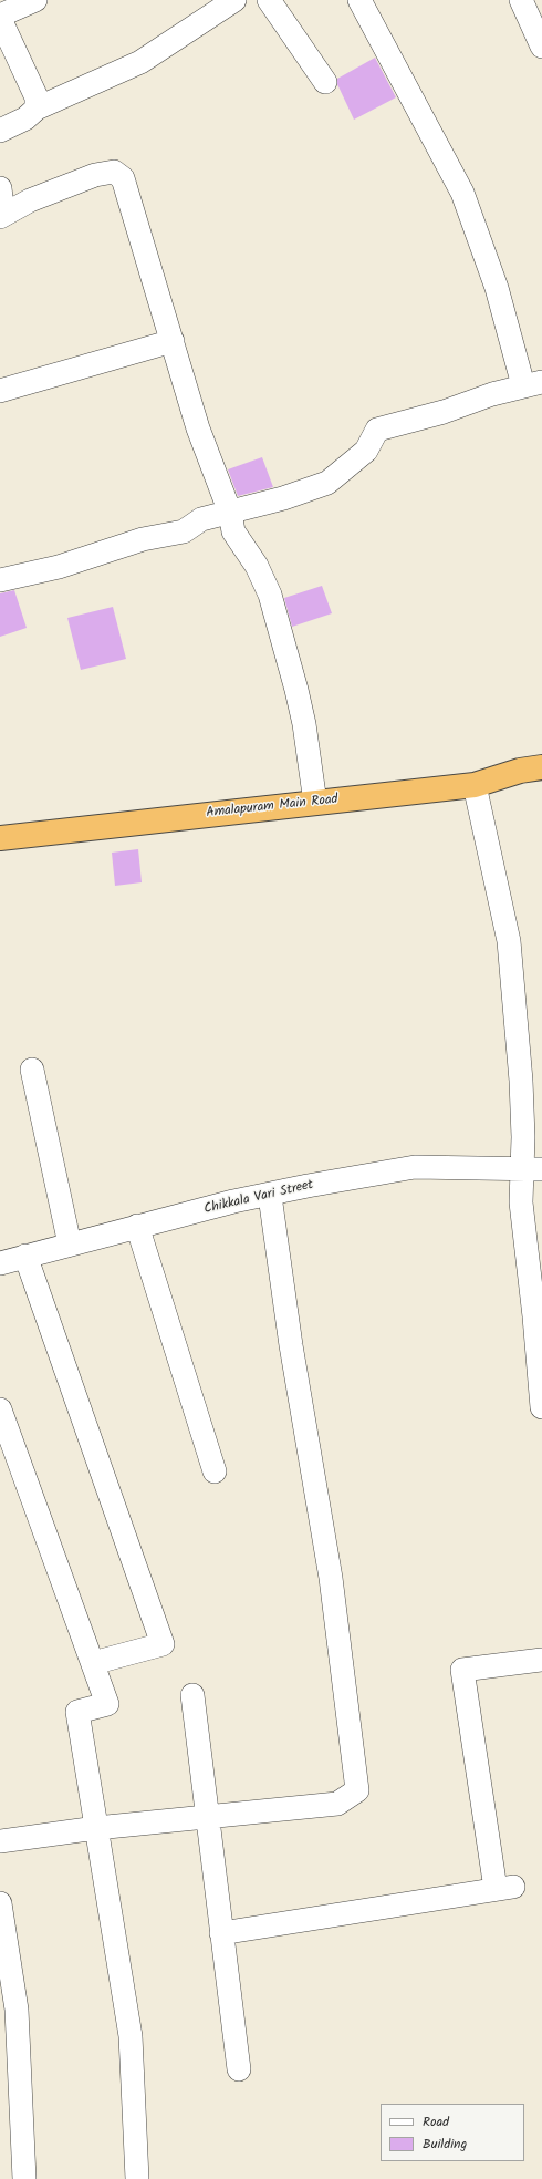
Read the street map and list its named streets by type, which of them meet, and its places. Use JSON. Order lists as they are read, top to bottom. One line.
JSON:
{"streets":{"highway":["Amalapuram Main Road"],"street":["Chikkala Vari Street"]},"legend":["Road","Building"]}
